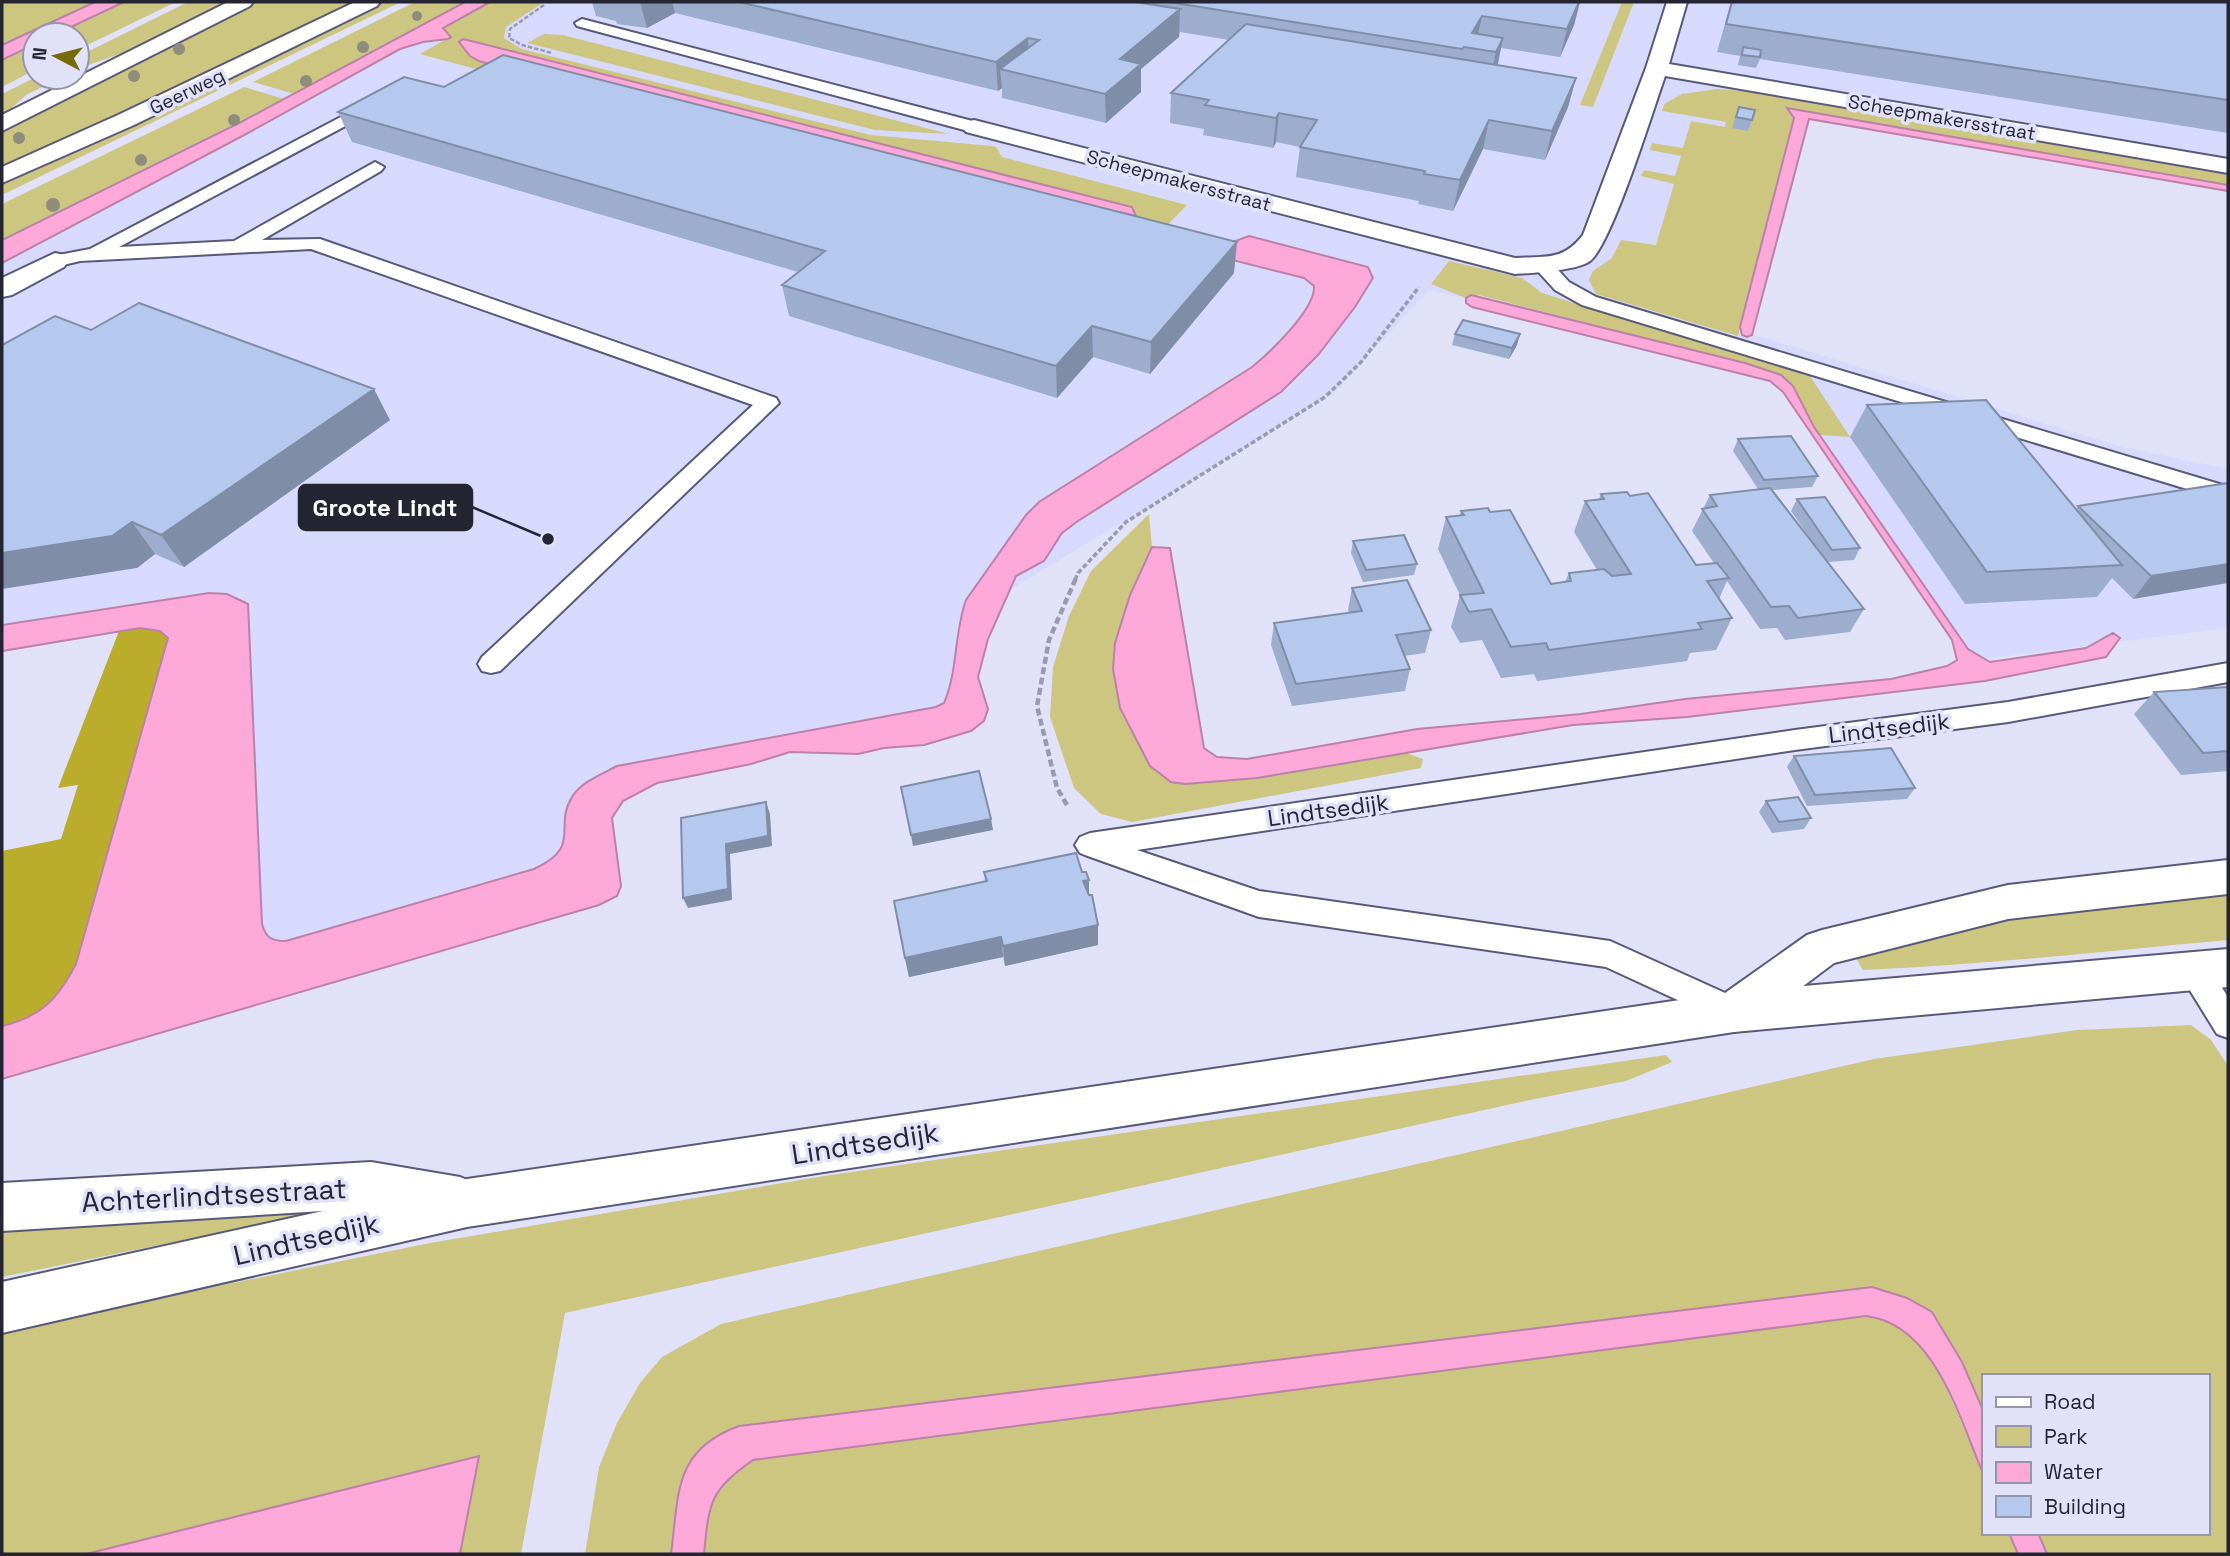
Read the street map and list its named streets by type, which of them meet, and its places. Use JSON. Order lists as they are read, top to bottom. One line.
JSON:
{"streets":{"street":["Geerweg","Scheepmakersstraat","Lindtsedijk","Achterlindtsestraat"]},"crossings":[["Lindtsedijk","Achterlindtsestraat"]],"places":["Groote Lindt"],"legend":["Road","Park","Water","Building"],"north":"left"}
